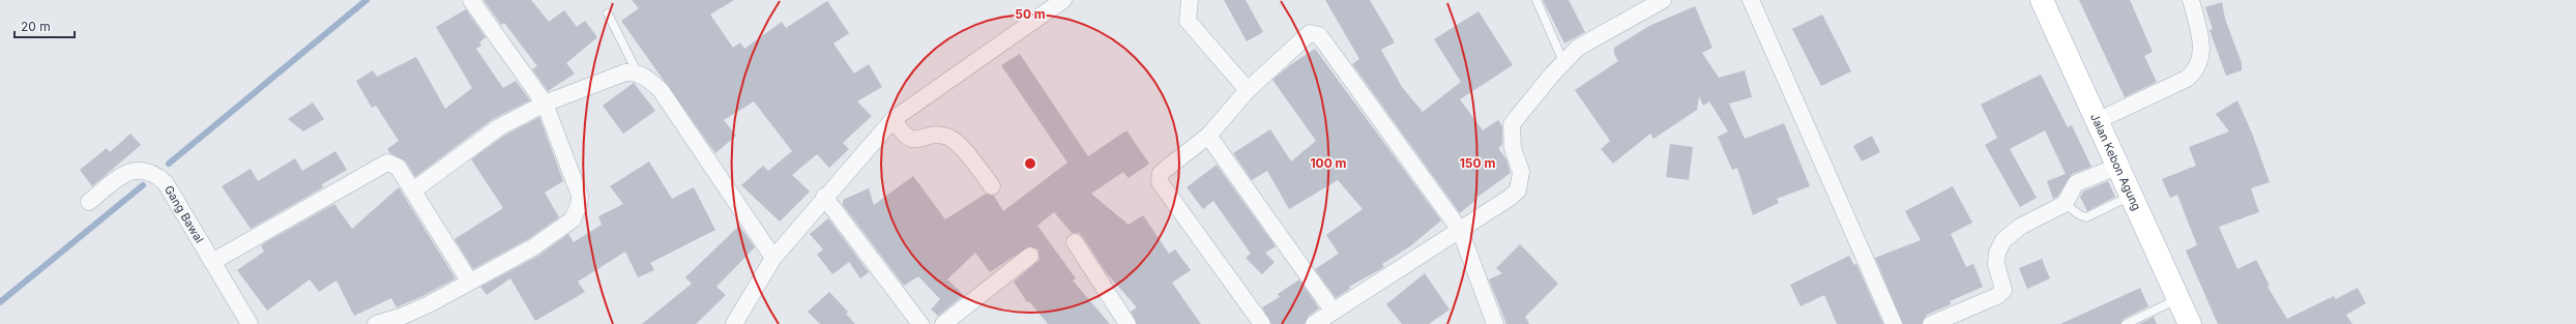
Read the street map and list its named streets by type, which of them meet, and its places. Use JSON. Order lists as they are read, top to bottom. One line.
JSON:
{"streets":{"main road":["Jalan Kebon Agung"],"street":["Gang Bawal"]},"scale_bar":"20 m","rings":["50 m","100 m","150 m"]}
